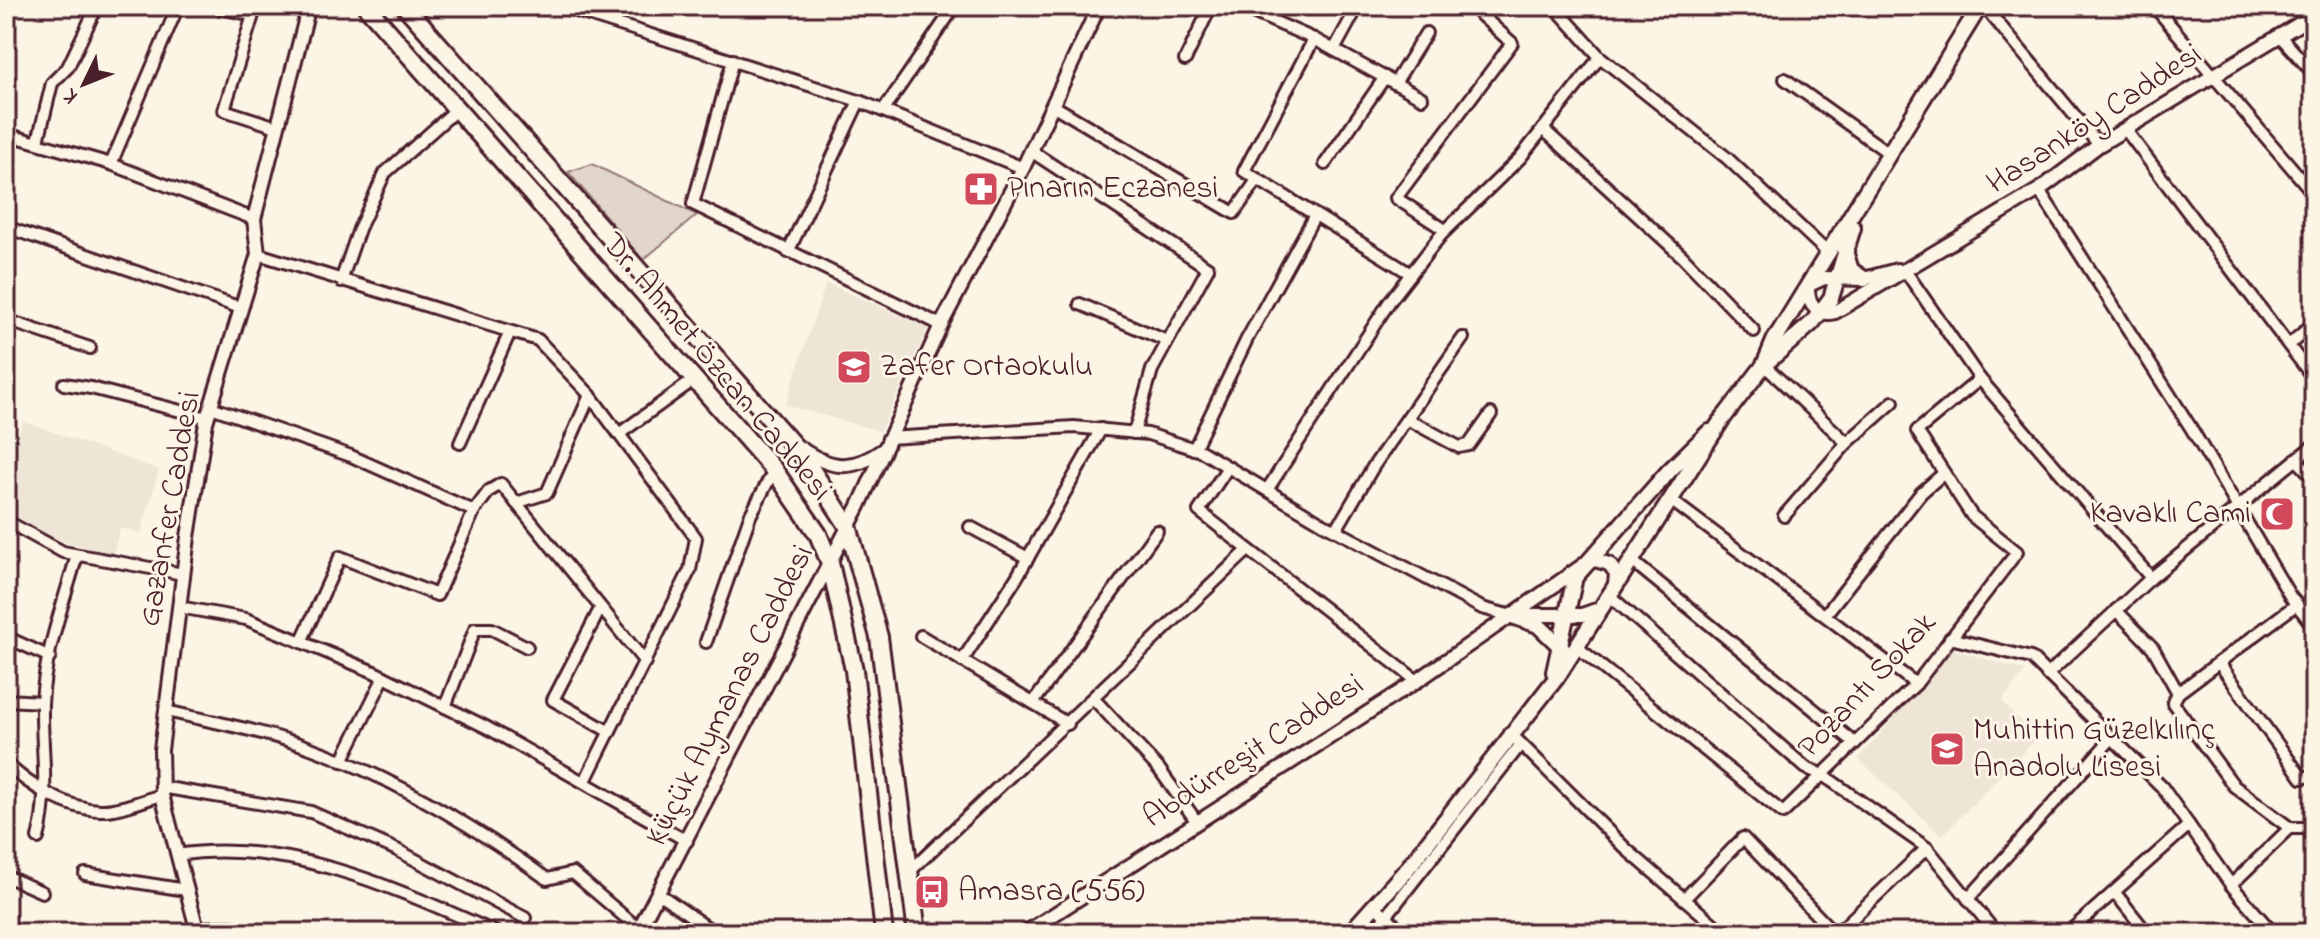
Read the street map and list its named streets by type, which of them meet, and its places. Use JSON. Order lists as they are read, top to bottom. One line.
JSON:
{"streets":{"main road":["Dr. Ahmet Özcan Caddesi","Abdürreşit Caddesi"],"street":["Hasanköy Caddesi","Gazanfer Caddesi","Pozantı Sokak","Küçük Aymanas Caddesi"]},"crossings":[["Hasanköy Caddesi","Abdürreşit Caddesi"],["Dr. Ahmet Özcan Caddesi","Küçük Aymanas Caddesi"],["Pozantı Sokak","Abdürreşit Caddesi"]],"places":{"pharmacy":["Pınarın Eczanesi"],"school or university":["Zafer Ortaokulu","Muhittin Güzelkılınç Anadolu Lisesi"],"mosque":["Kavaklı Cami"],"bus stop":["Amasra (556)"]},"north":"bottom left"}
